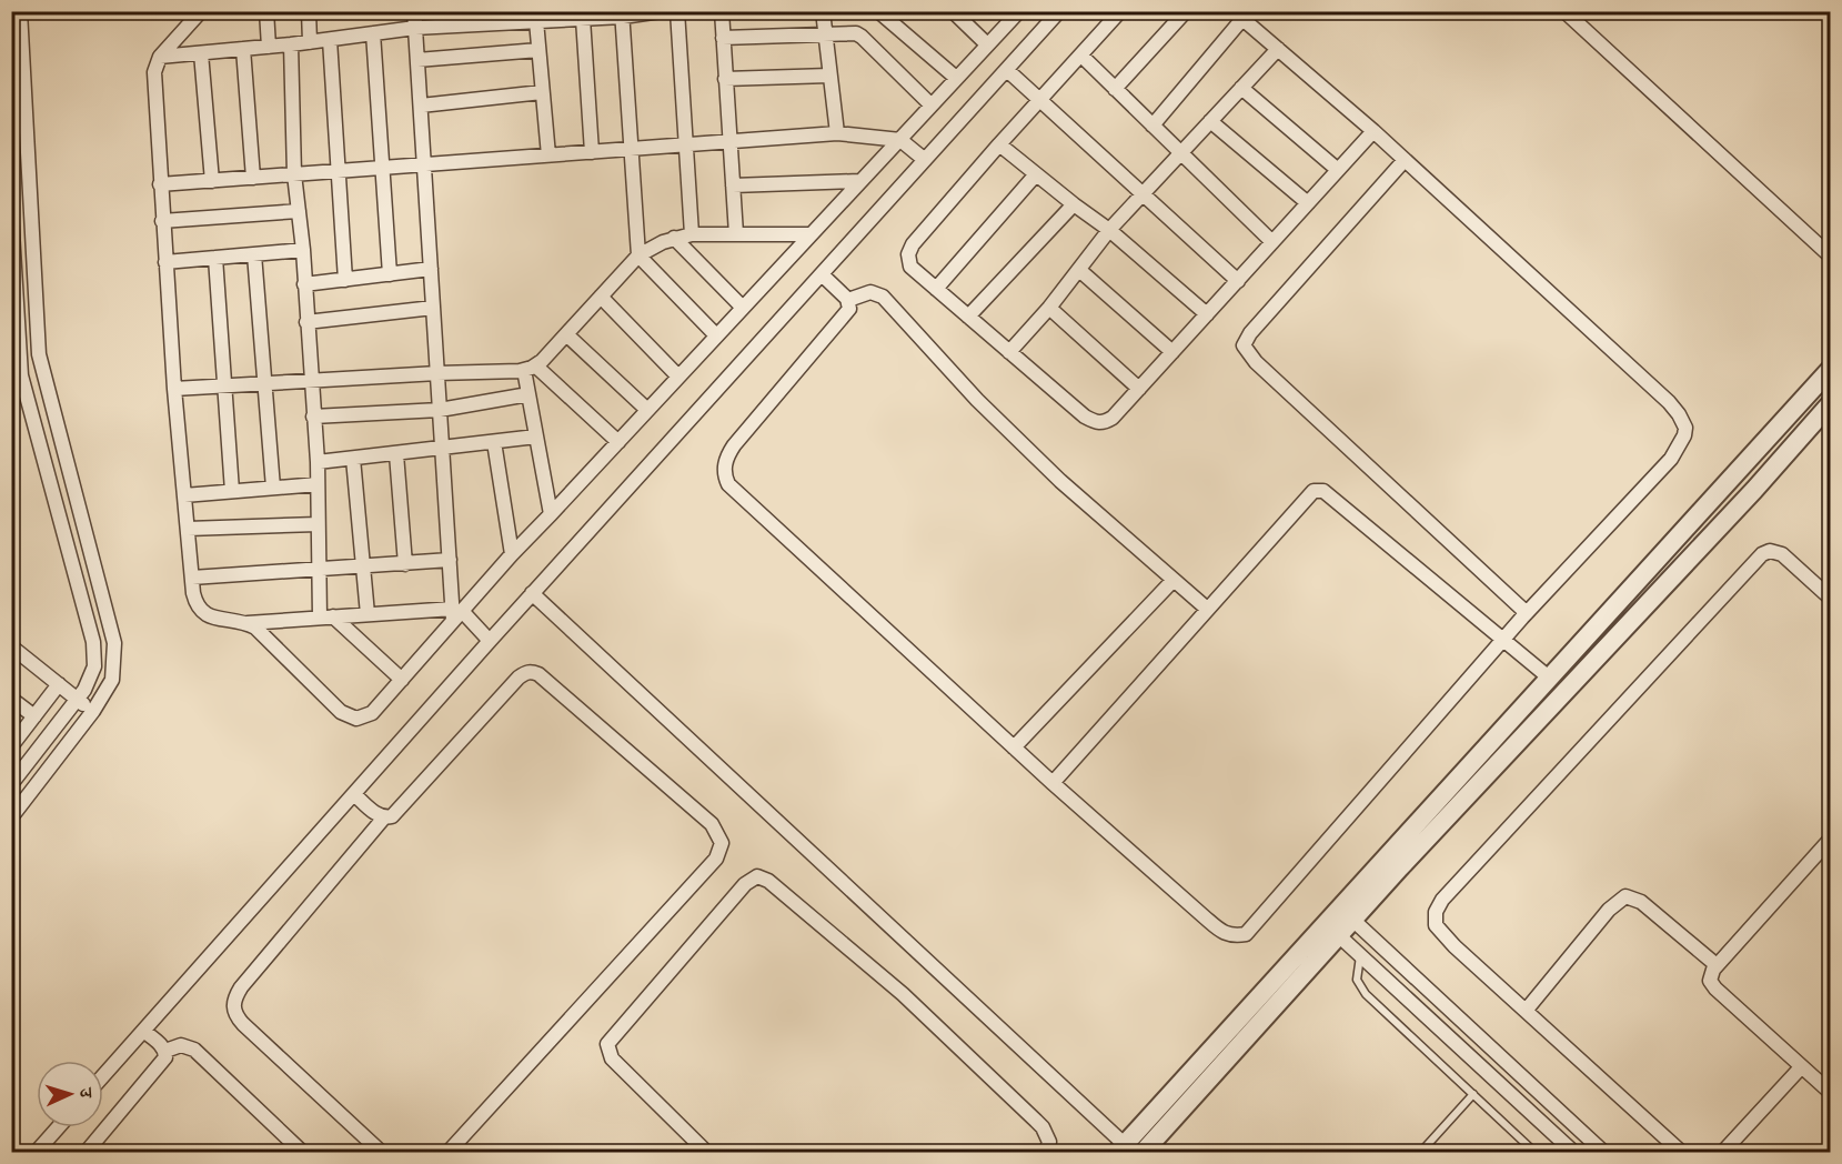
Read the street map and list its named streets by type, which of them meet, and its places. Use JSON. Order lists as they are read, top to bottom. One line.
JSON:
{"north":"right"}
